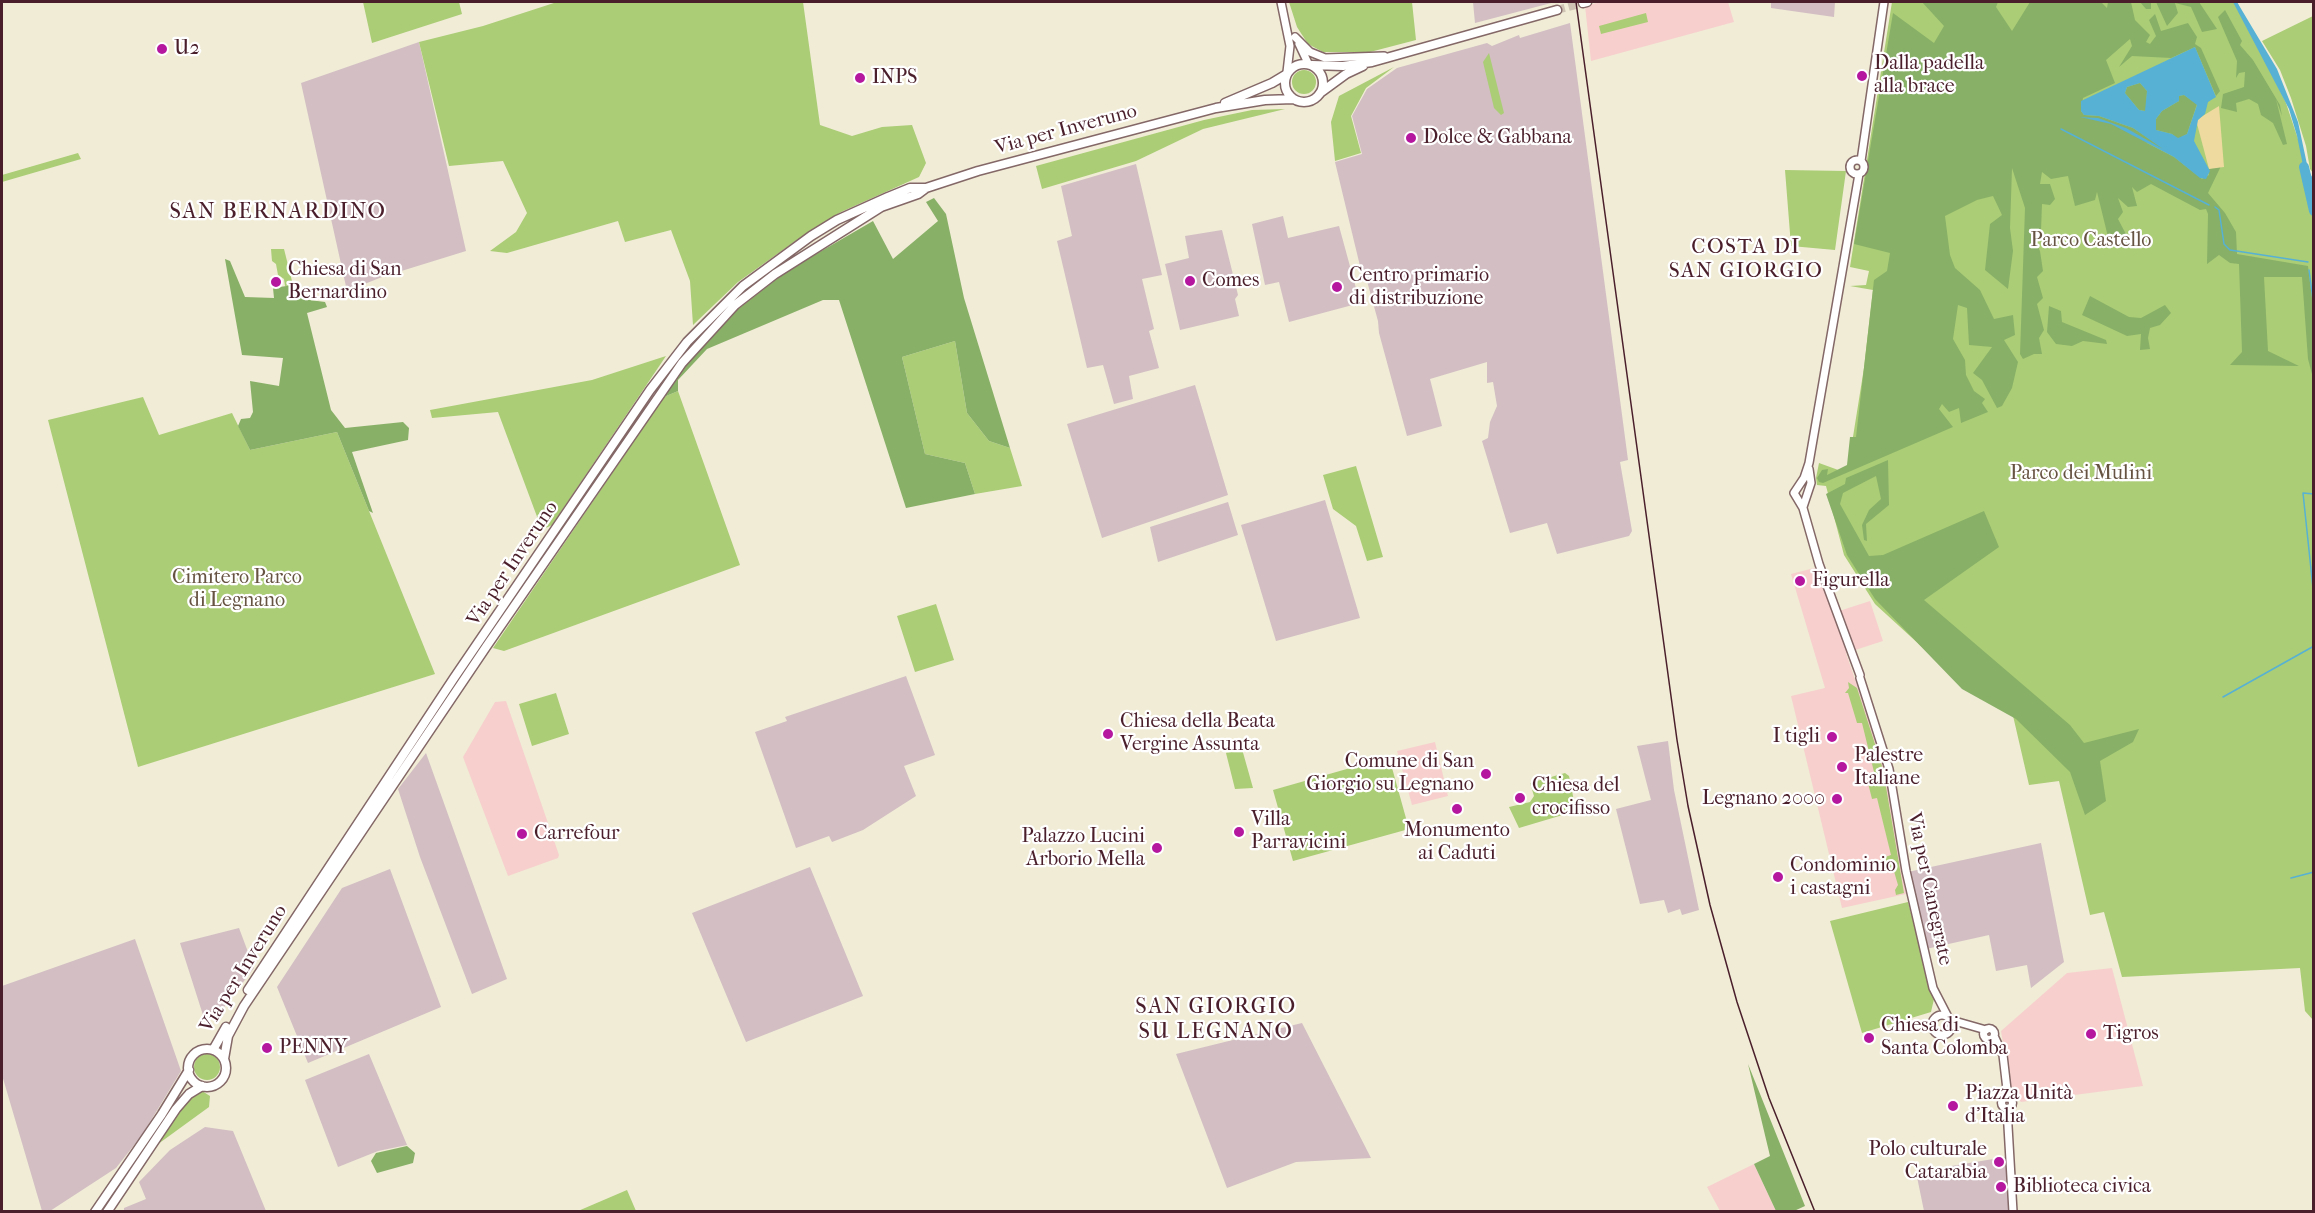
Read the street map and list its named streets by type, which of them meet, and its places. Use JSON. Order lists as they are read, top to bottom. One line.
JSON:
{"streets":{"main road":["Via per Inveruno"],"street":["Via per Canegrate"]},"districts":["SAN BERNARDINO","COSTA DI SAN GIORGIO","SAN GIORGIO SU LEGNANO"],"parks":["Parco Castello","Parco dei Mulini","Cimitero Parco di Legnano"],"places":["U2","Dalla padella alla brace","INPS","Dolce & Gabbana","Comes","Chiesa di San Bernardino","Centro primario di distribuzione","Figurella","Chiesa della Beata Vergine Assunta","I tigli","Palestre Italiane","Comune di San Giorgio su Legnano","Chiesa del crocifisso","Legnano 2000","Monumento ai Caduti","Villa Parravicini","Carrefour","Palazzo Lucini Arborio Mella","Condominio i castagni","Tigros","Chiesa di Santa Colomba","PENNY","Piazza Unità d'Italia","Polo culturale Catarabia","Biblioteca civica"]}
